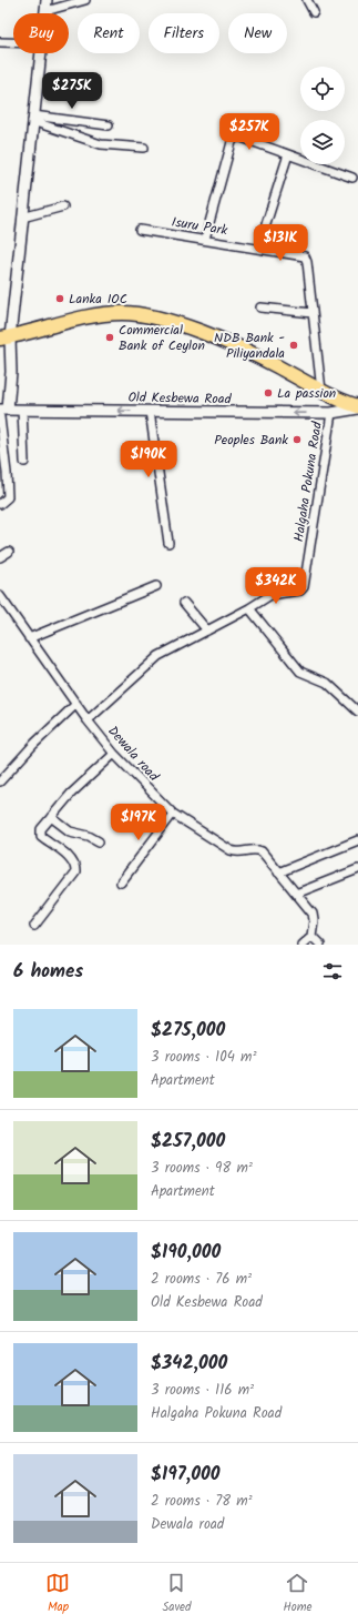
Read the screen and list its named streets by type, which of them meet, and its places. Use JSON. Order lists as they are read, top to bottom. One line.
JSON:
{"streets":{"street":["Isuru Park","Old Kesbewa Road","Halgaha Pokuna Road","Dewala road"]},"crossings":[["Old Kesbewa Road","Halgaha Pokuna Road"],["Halgaha Pokuna Road","Dewala road"]],"one_way":["Old Kesbewa Road"],"places":["Lanka IOC","Commercial Bank of Ceylon","NDB Bank - Piliyandala","La passion","Peoples Bank"],"page":{"chip":["Buy","Rent","Filters","New"],"price":["$275K","$257K","$131K","$190K","$342K","$197K"],"heading":"6 homes","list":[{"name":"$275,000","note":"3 rooms · 104 m² · Apartment"},{"name":"$257,000","note":"3 rooms · 98 m² · Apartment"},{"name":"$190,000","note":"2 rooms · 76 m² · Old Kesbewa Road"},{"name":"$342,000","note":"3 rooms · 116 m² · Halgaha Pokuna Road"},{"name":"$197,000","note":"2 rooms · 78 m² · Dewala road"}],"tabs":["Map","Saved","Home"]}}
